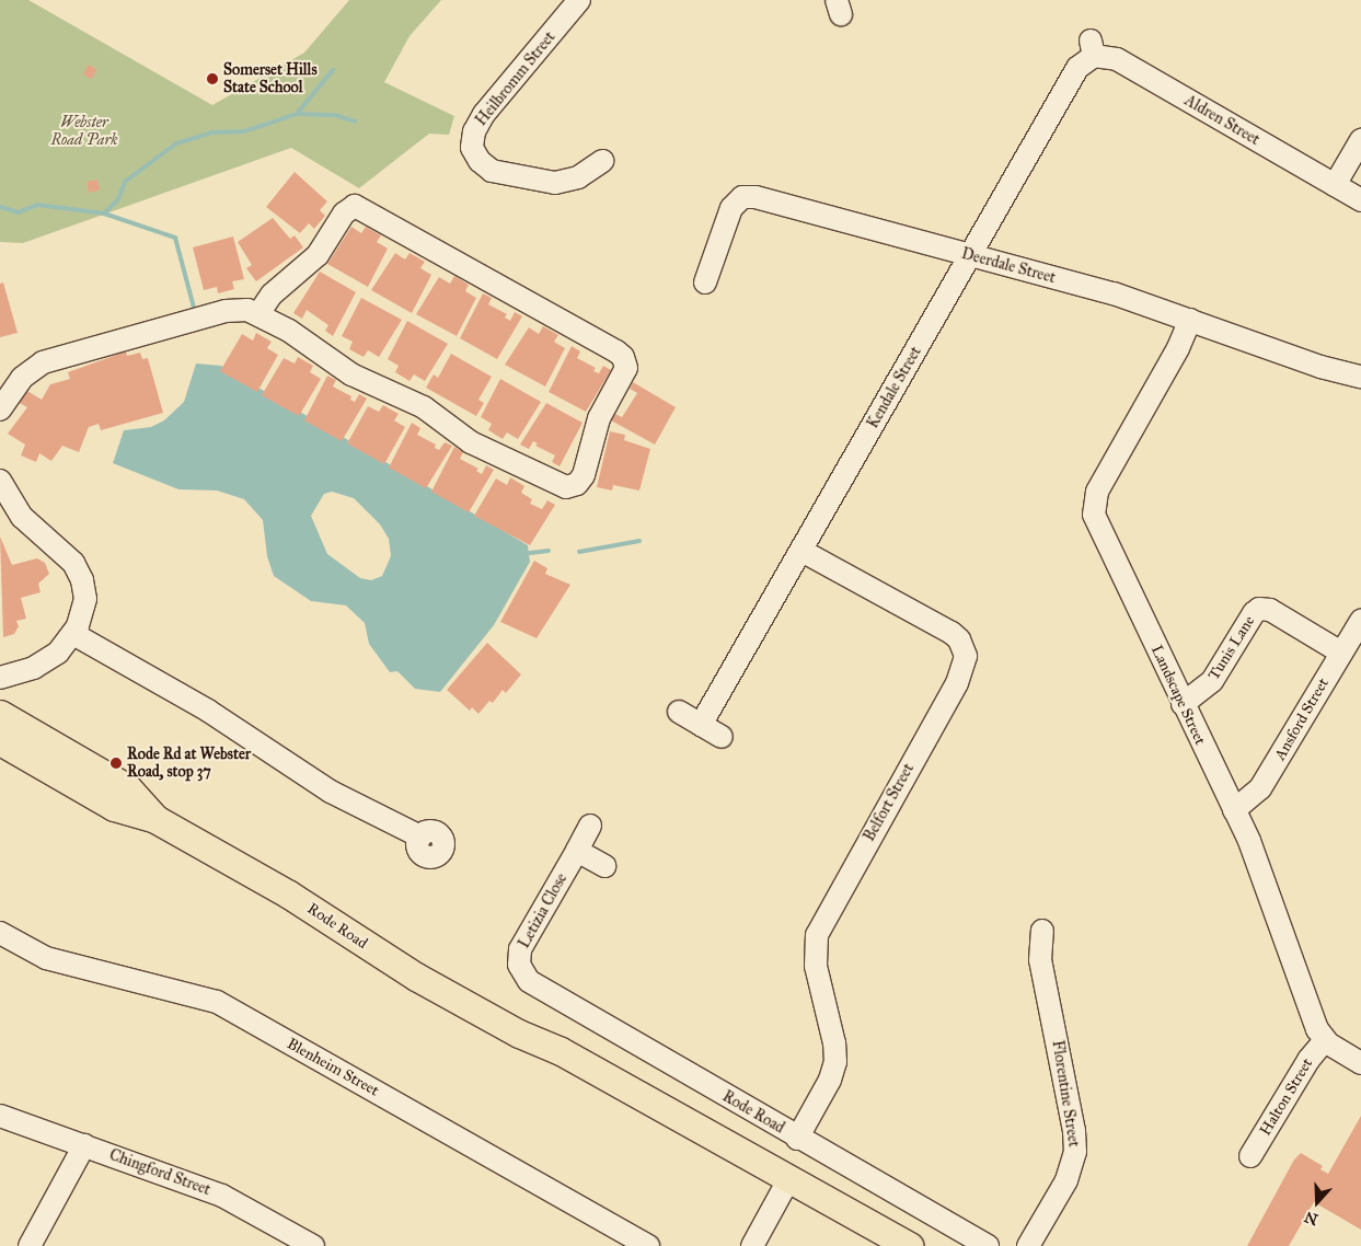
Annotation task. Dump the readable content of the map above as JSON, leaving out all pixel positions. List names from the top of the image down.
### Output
{
  "streets": {
    "main road": ["Rode Road"],
    "street": [
      "Heilbromm Street",
      "Aldren Street",
      "Deerdale Street",
      "Kendale Street",
      "Tunis Lane",
      "Landscape Street",
      "Ansford Street",
      "Belfort Street",
      "Letizia Close",
      "Blenheim Street",
      "Florentine Street",
      "Halton Street",
      "Chingford Street"
    ]
  },
  "crossings": [
    ["Aldren Street", "Kendale Street"],
    ["Deerdale Street", "Kendale Street"],
    ["Deerdale Street", "Landscape Street"],
    ["Kendale Street", "Belfort Street"],
    ["Tunis Lane", "Landscape Street"],
    ["Tunis Lane", "Ansford Street"],
    ["Landscape Street", "Ansford Street"],
    ["Landscape Street", "Halton Street"],
    ["Belfort Street", "Rode Road"],
    ["Letizia Close", "Rode Road"]
  ],
  "parks": ["Webster Road Park"],
  "places": ["Somerset Hills State School", "Rode Rd at Webster Road, stop 37"],
  "north": "bottom"
}
